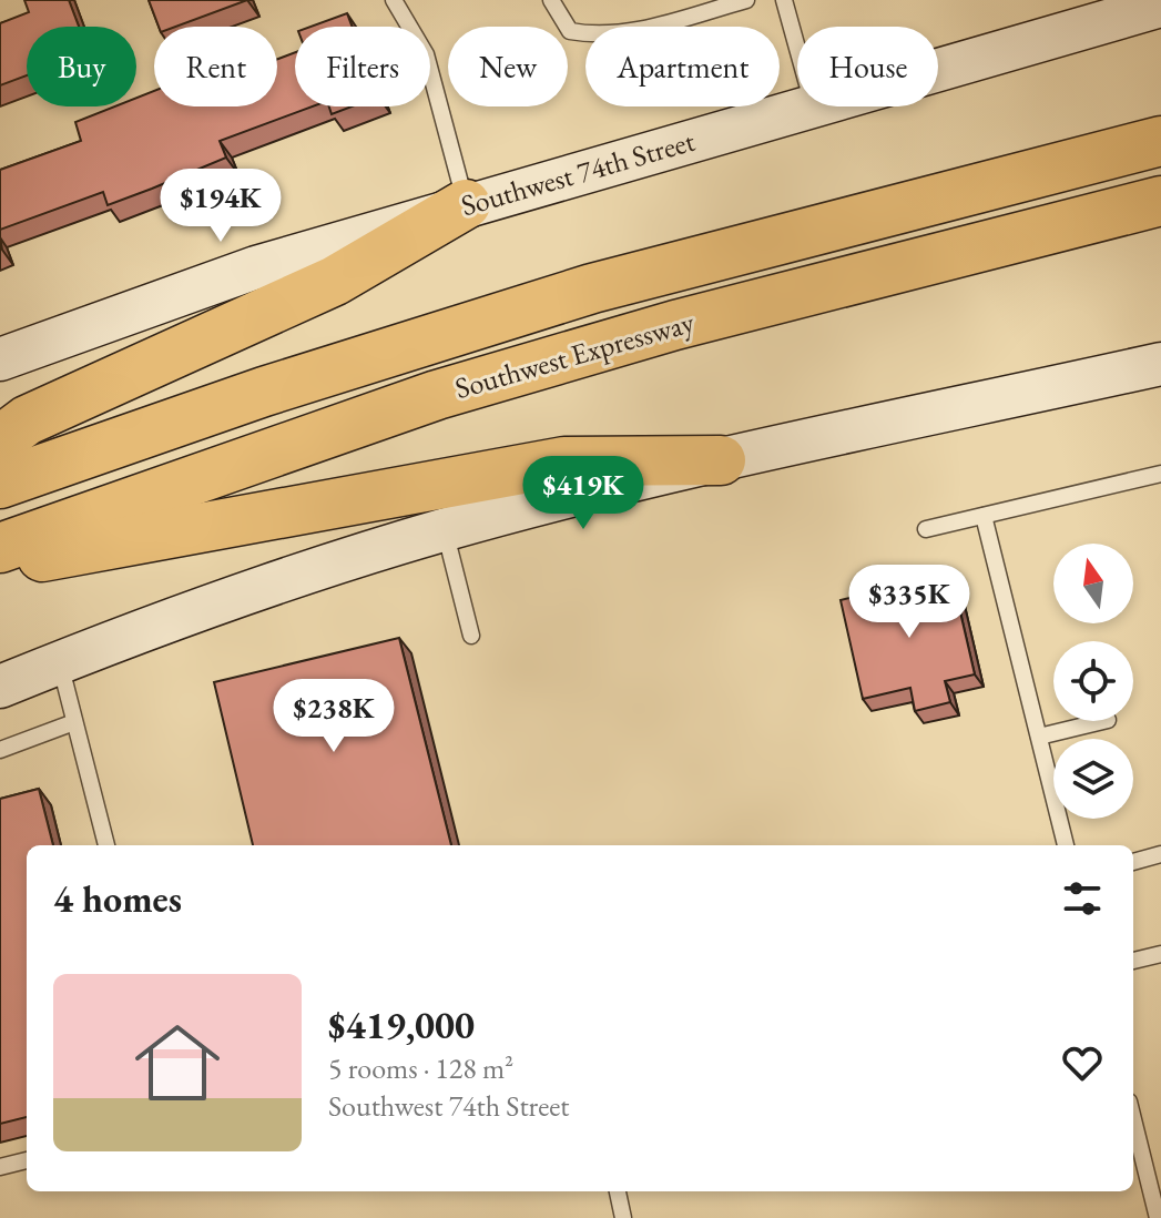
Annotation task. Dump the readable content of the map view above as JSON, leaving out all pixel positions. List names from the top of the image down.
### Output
{
  "streets": {
    "highway": ["Southwest Expressway"],
    "main road": ["Southwest 74th Street"]
  },
  "north": "top",
  "page": {
    "chip": [
      "Buy",
      "Rent",
      "Filters",
      "New",
      "Apartment",
      "House"
    ],
    "price": [
      "$194K",
      "$419K",
      "$335K",
      "$238K"
    ],
    "heading": "4 homes",
    "list": [
      {
        "name": "$419,000",
        "note": "5 rooms · 128 m² · Southwest 74th Street"
      }
    ]
  }
}
